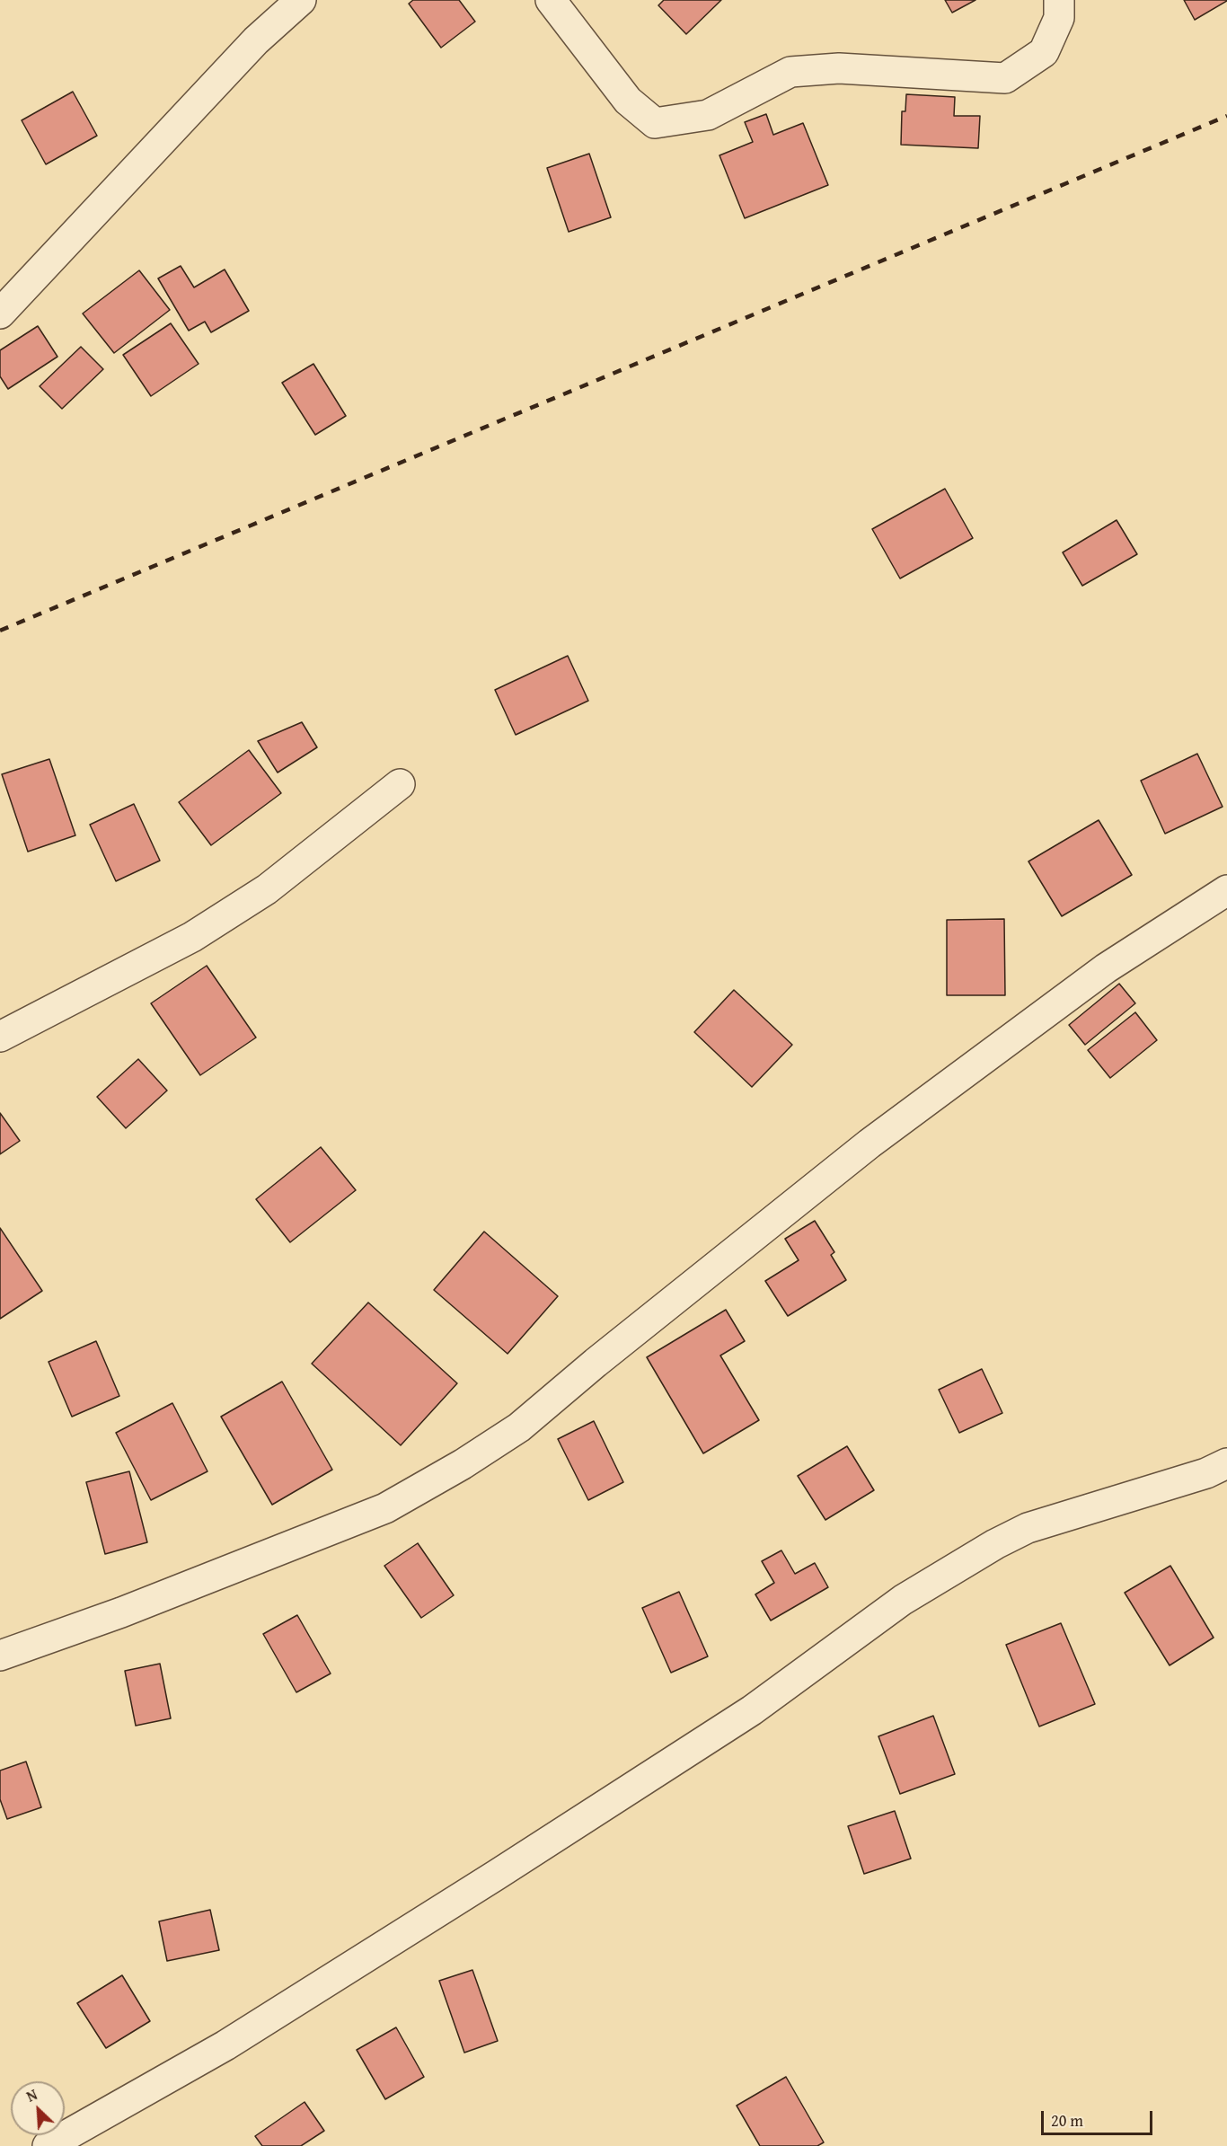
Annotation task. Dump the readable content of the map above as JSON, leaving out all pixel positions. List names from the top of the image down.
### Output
{
  "scale_bar": "20 m",
  "north": "top left"
}
